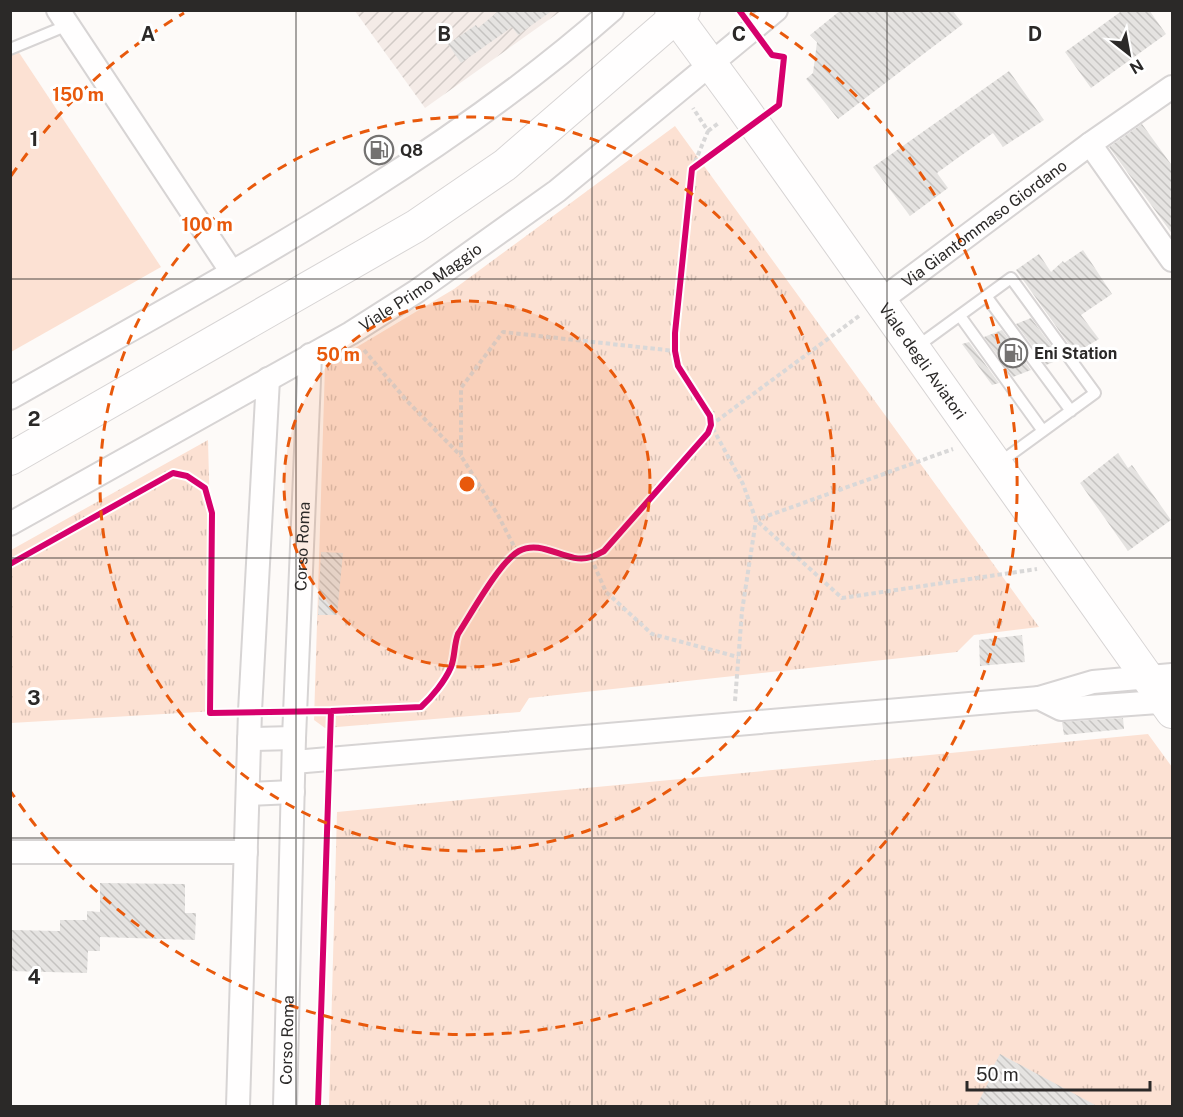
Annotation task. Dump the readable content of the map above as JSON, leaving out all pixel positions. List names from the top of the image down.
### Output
{
  "streets": {
    "main road": ["Viale degli Aviatori"],
    "street": ["Via Giantommaso Giordano", "Viale Primo Maggio", "Corso Roma"]
  },
  "crossings": [
    ["Via Giantommaso Giordano", "Viale degli Aviatori"],
    ["Viale Primo Maggio", "Viale degli Aviatori"],
    ["Viale Primo Maggio", "Corso Roma"]
  ],
  "places": {
    "fuel station": ["Q8", "Eni Station"]
  },
  "scale_bar": "50 m",
  "north": "bottom right",
  "grid": {
    "columns": [
      "A",
      "B",
      "C",
      "D"
    ],
    "rows": [
      "1",
      "2",
      "3",
      "4"
    ]
  },
  "rings": ["150 m", "100 m", "50 m"]
}
